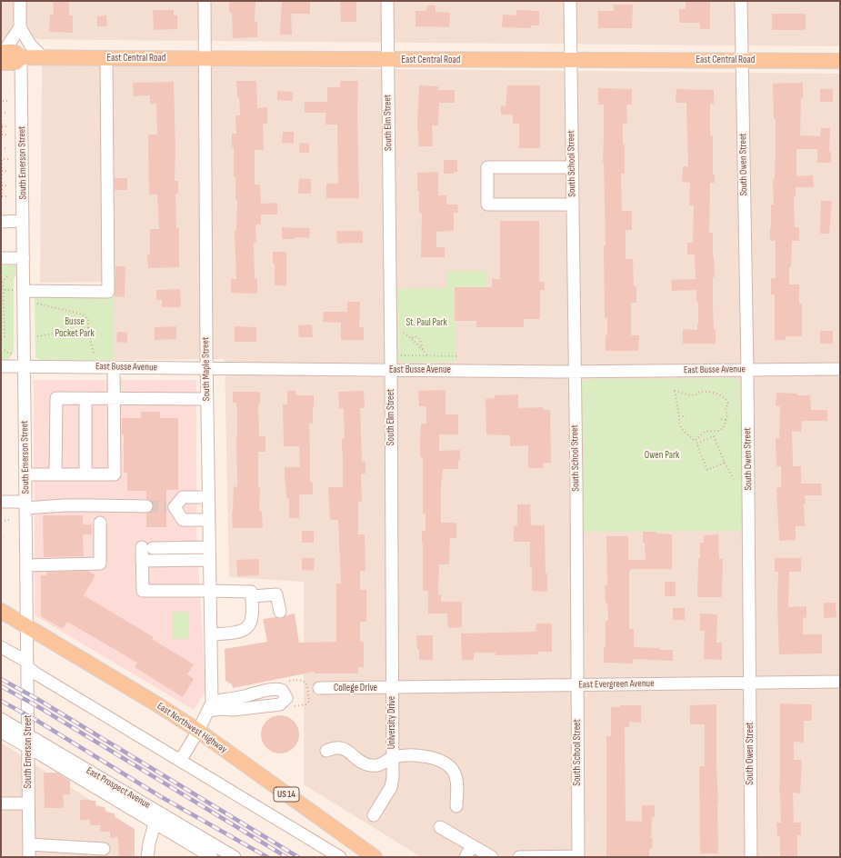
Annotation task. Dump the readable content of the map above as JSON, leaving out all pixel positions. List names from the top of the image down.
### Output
{
  "streets": {
    "main road": ["East Central Road", "East Northwest Highway", "US 14"],
    "street": [
      "South Elm Street",
      "South Emerson Street",
      "South School Street",
      "South Owen Street",
      "East Busse Avenue",
      "South Maple Street",
      "East Evergreen Avenue",
      "College Drive",
      "University Drive",
      "East Prospect Avenue"
    ]
  },
  "crossings": [
    ["East Central Road", "South Elm Street"],
    ["East Central Road", "South Emerson Street"],
    ["East Central Road", "South School Street"],
    ["East Central Road", "South Owen Street"],
    ["East Central Road", "South Maple Street"],
    ["South Elm Street", "East Busse Avenue"],
    ["South Elm Street", "East Evergreen Avenue"],
    ["South Elm Street", "College Drive"],
    ["South Elm Street", "University Drive"],
    ["South Emerson Street", "East Busse Avenue"],
    ["South Emerson Street", "East Northwest Highway"],
    ["South Emerson Street", "East Prospect Avenue"],
    ["South School Street", "East Busse Avenue"],
    ["South School Street", "East Evergreen Avenue"],
    ["South Owen Street", "East Busse Avenue"],
    ["South Owen Street", "East Evergreen Avenue"],
    ["East Busse Avenue", "South Maple Street"],
    ["East Evergreen Avenue", "College Drive"],
    ["East Evergreen Avenue", "University Drive"],
    ["College Drive", "University Drive"]
  ],
  "parks": ["Busse Pocket Park", "St. Paul Park", "Owen Park"]
}
